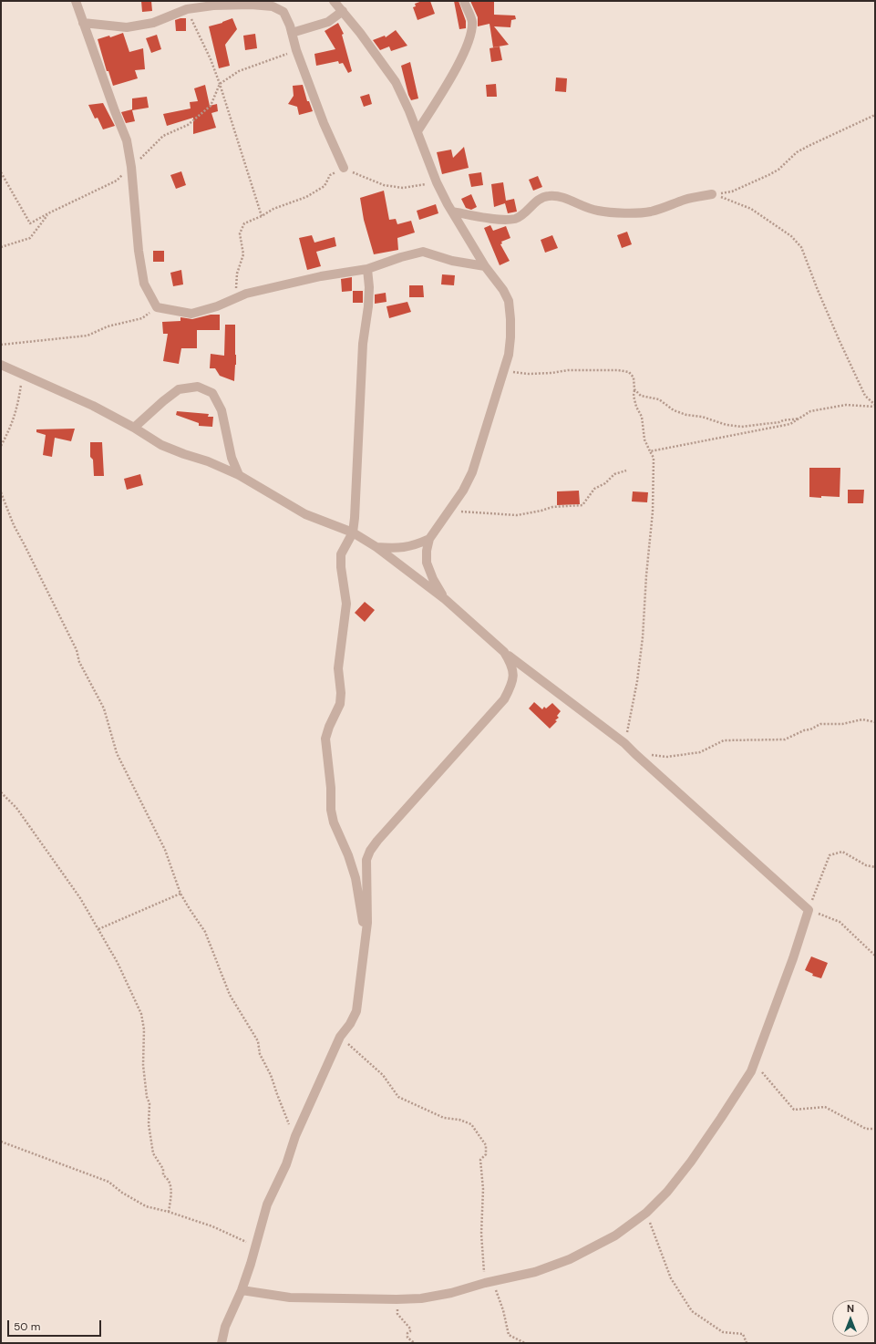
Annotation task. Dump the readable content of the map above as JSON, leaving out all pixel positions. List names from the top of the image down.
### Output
{
  "scale_bar": "50 m",
  "north": "top"
}
